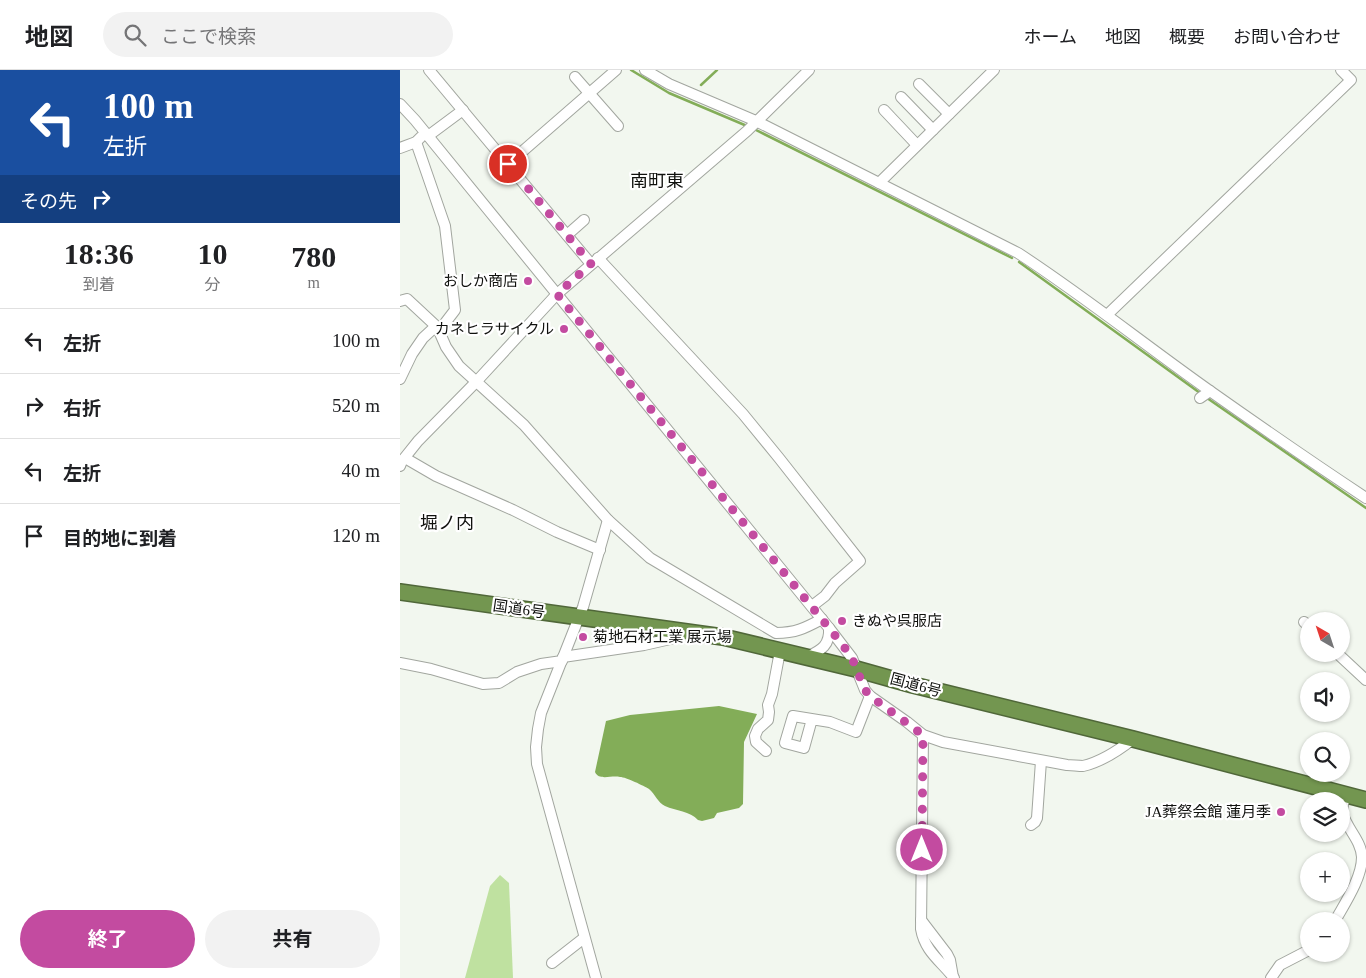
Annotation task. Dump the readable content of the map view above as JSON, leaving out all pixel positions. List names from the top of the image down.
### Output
{
  "streets": {
    "highway": ["国道6号"]
  },
  "districts": ["南町東", "堀ノ内"],
  "places": [
    "おしか商店",
    "カネヒラサイクル",
    "きぬや呉服店",
    "菊地石材工業 展示場",
    "JA葬祭会館 蓮月季"
  ],
  "north": "top left",
  "page": {
    "header": "地図",
    "search": "ここで検索",
    "nav": [
      "ホーム",
      "地図",
      "概要",
      "お問い合わせ"
    ],
    "turn": ["100 m", "左折"],
    "then": "その先",
    "eta": [
      "18:36",
      "到着",
      "10",
      "分",
      "780",
      "m"
    ],
    "list": [
      {
        "name": "左折",
        "value": "100 m"
      },
      {
        "name": "右折",
        "value": "520 m"
      },
      {
        "name": "左折",
        "value": "40 m"
      },
      {
        "name": "目的地に到着",
        "value": "120 m"
      }
    ],
    "map_buttons": ["+", "−"],
    "buttons": ["終了", "共有"]
  }
}
